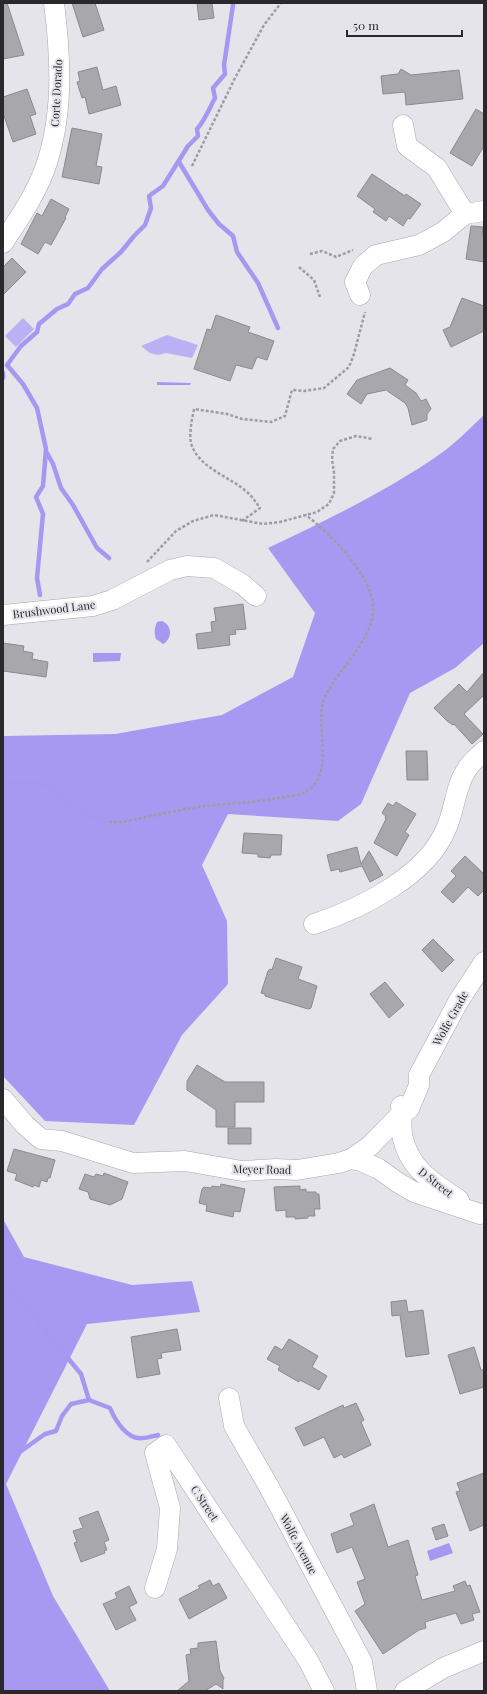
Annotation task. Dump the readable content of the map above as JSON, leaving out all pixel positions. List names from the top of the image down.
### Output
{
  "streets": {
    "street": [
      "Corte Dorado",
      "Brushwood Lane",
      "Wolfe Grade",
      "Meyer Road",
      "D Street",
      "C Street",
      "Wolfe Avenue"
    ]
  },
  "crossings": [
    ["Wolfe Grade", "Meyer Road"],
    ["Wolfe Grade", "D Street"]
  ],
  "scale_bar": "50 m"
}
